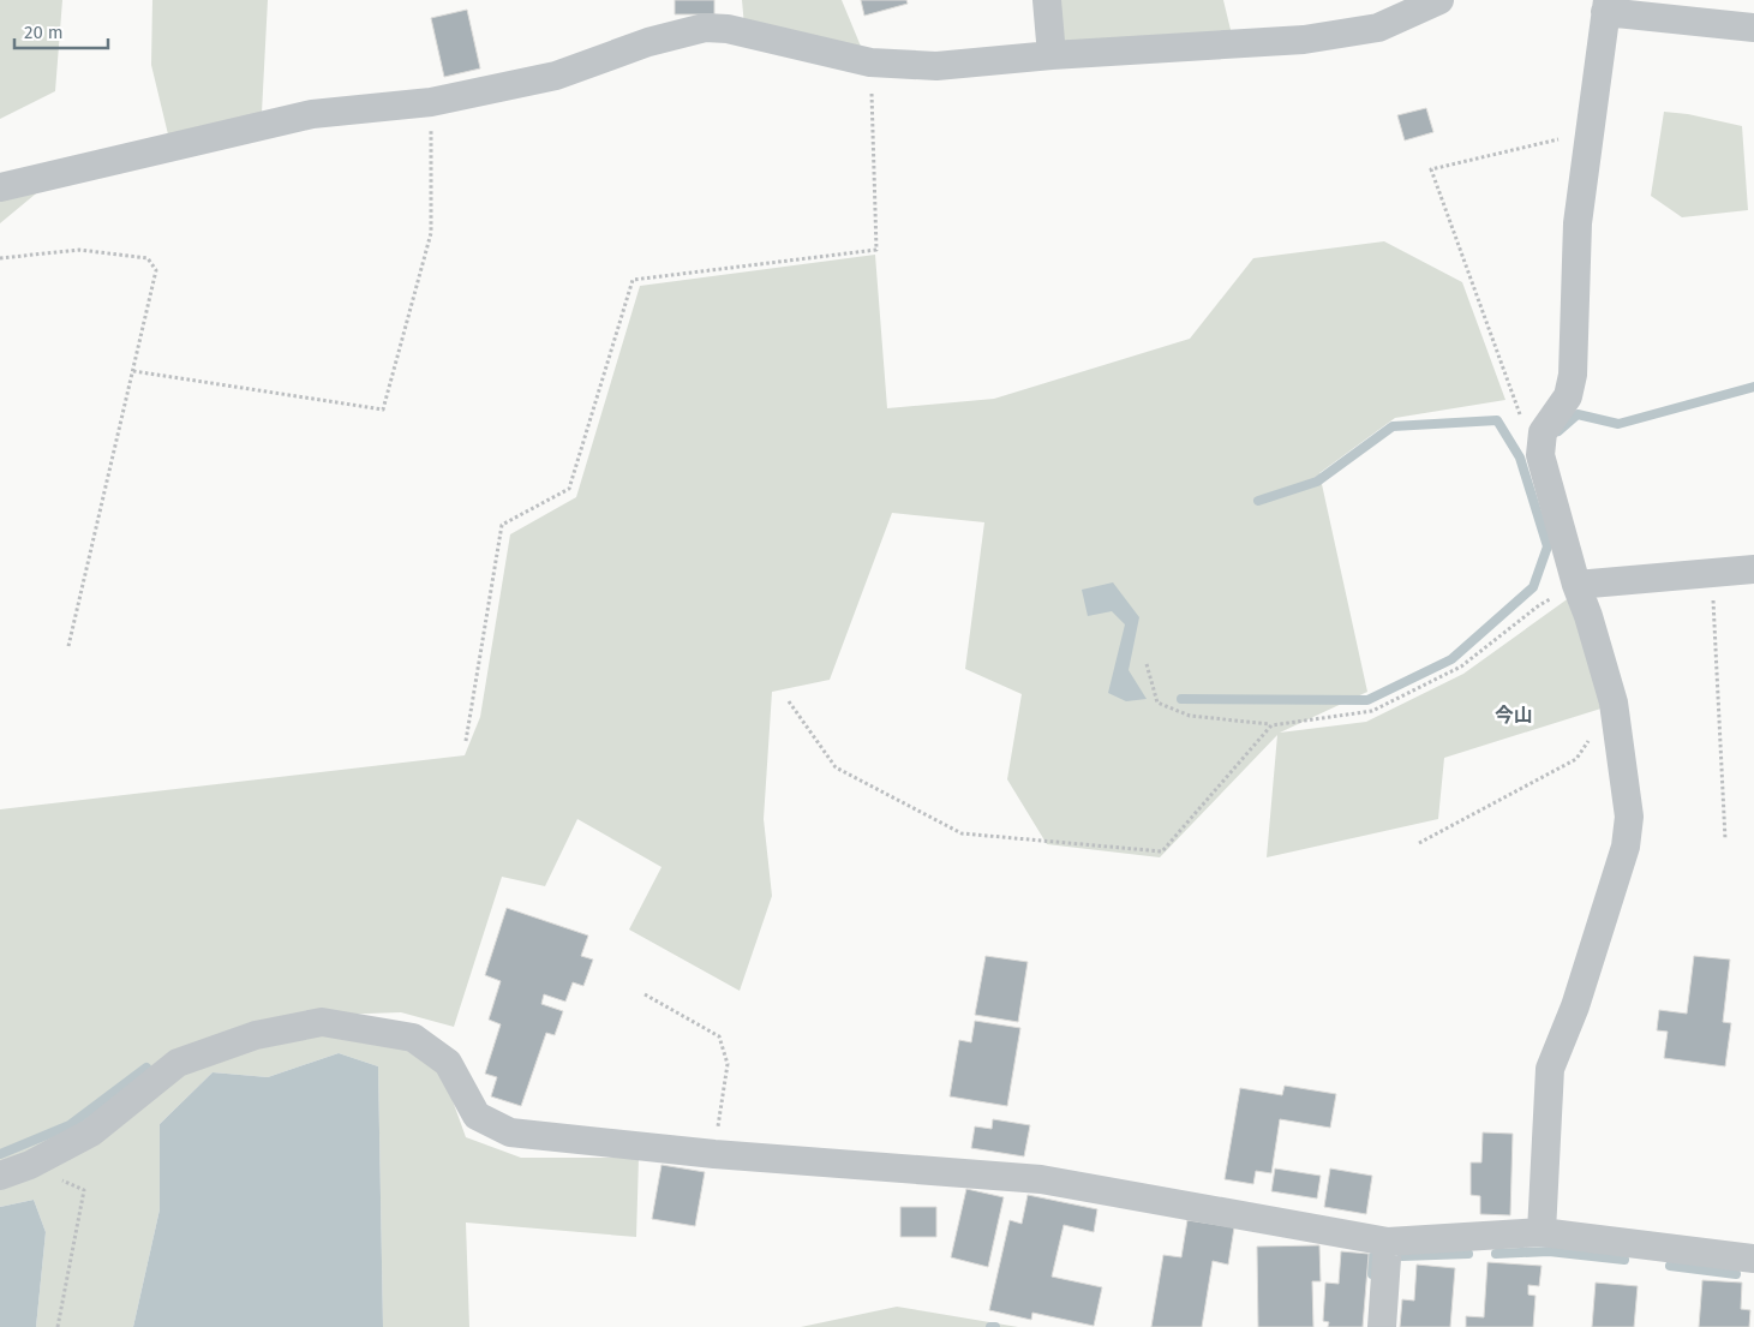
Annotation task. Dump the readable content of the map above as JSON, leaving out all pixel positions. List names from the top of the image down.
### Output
{
  "districts": ["今山"],
  "scale_bar": "20 m"
}
